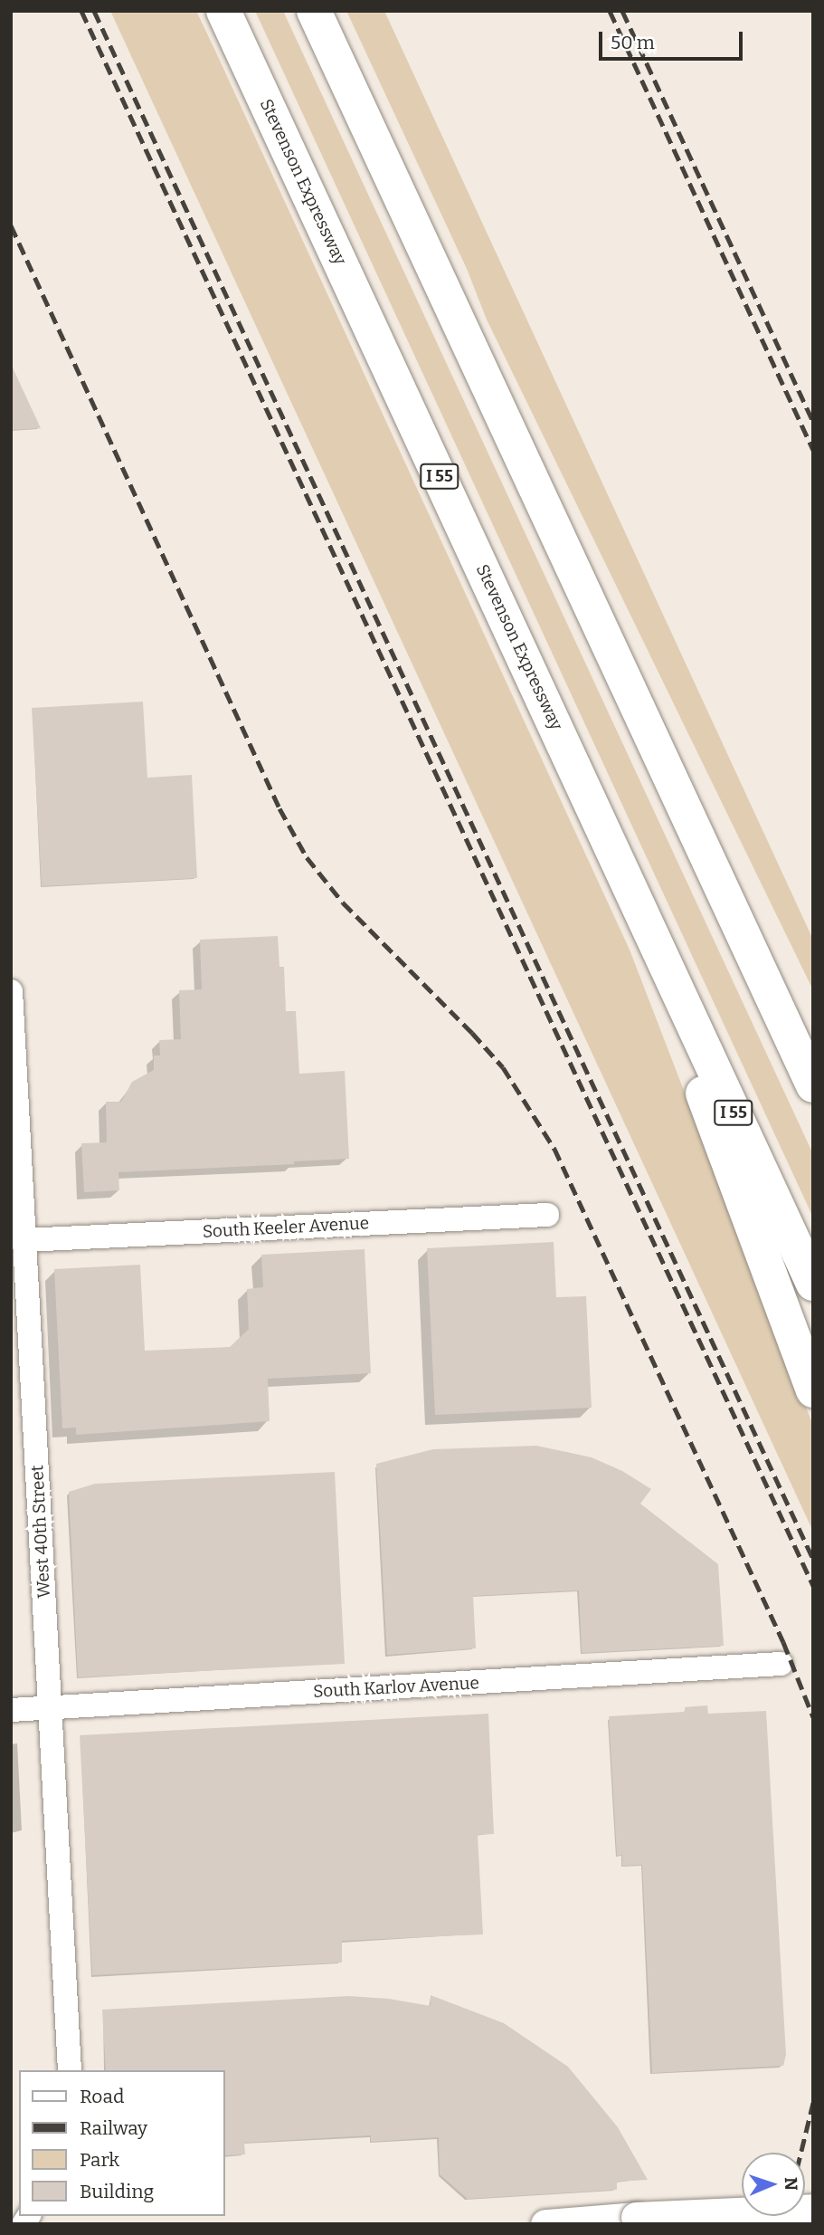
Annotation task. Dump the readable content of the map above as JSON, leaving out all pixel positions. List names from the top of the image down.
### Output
{
  "streets": {
    "highway": ["Stevenson Expressway", "I 55"],
    "street": ["South Keeler Avenue", "West 40th Street", "South Karlov Avenue"]
  },
  "crossings": [
    ["South Keeler Avenue", "West 40th Street"],
    ["West 40th Street", "South Karlov Avenue"]
  ],
  "legend": [
    "Road",
    "Railway",
    "Park",
    "Building"
  ],
  "scale_bar": "50 m",
  "north": "right"
}
